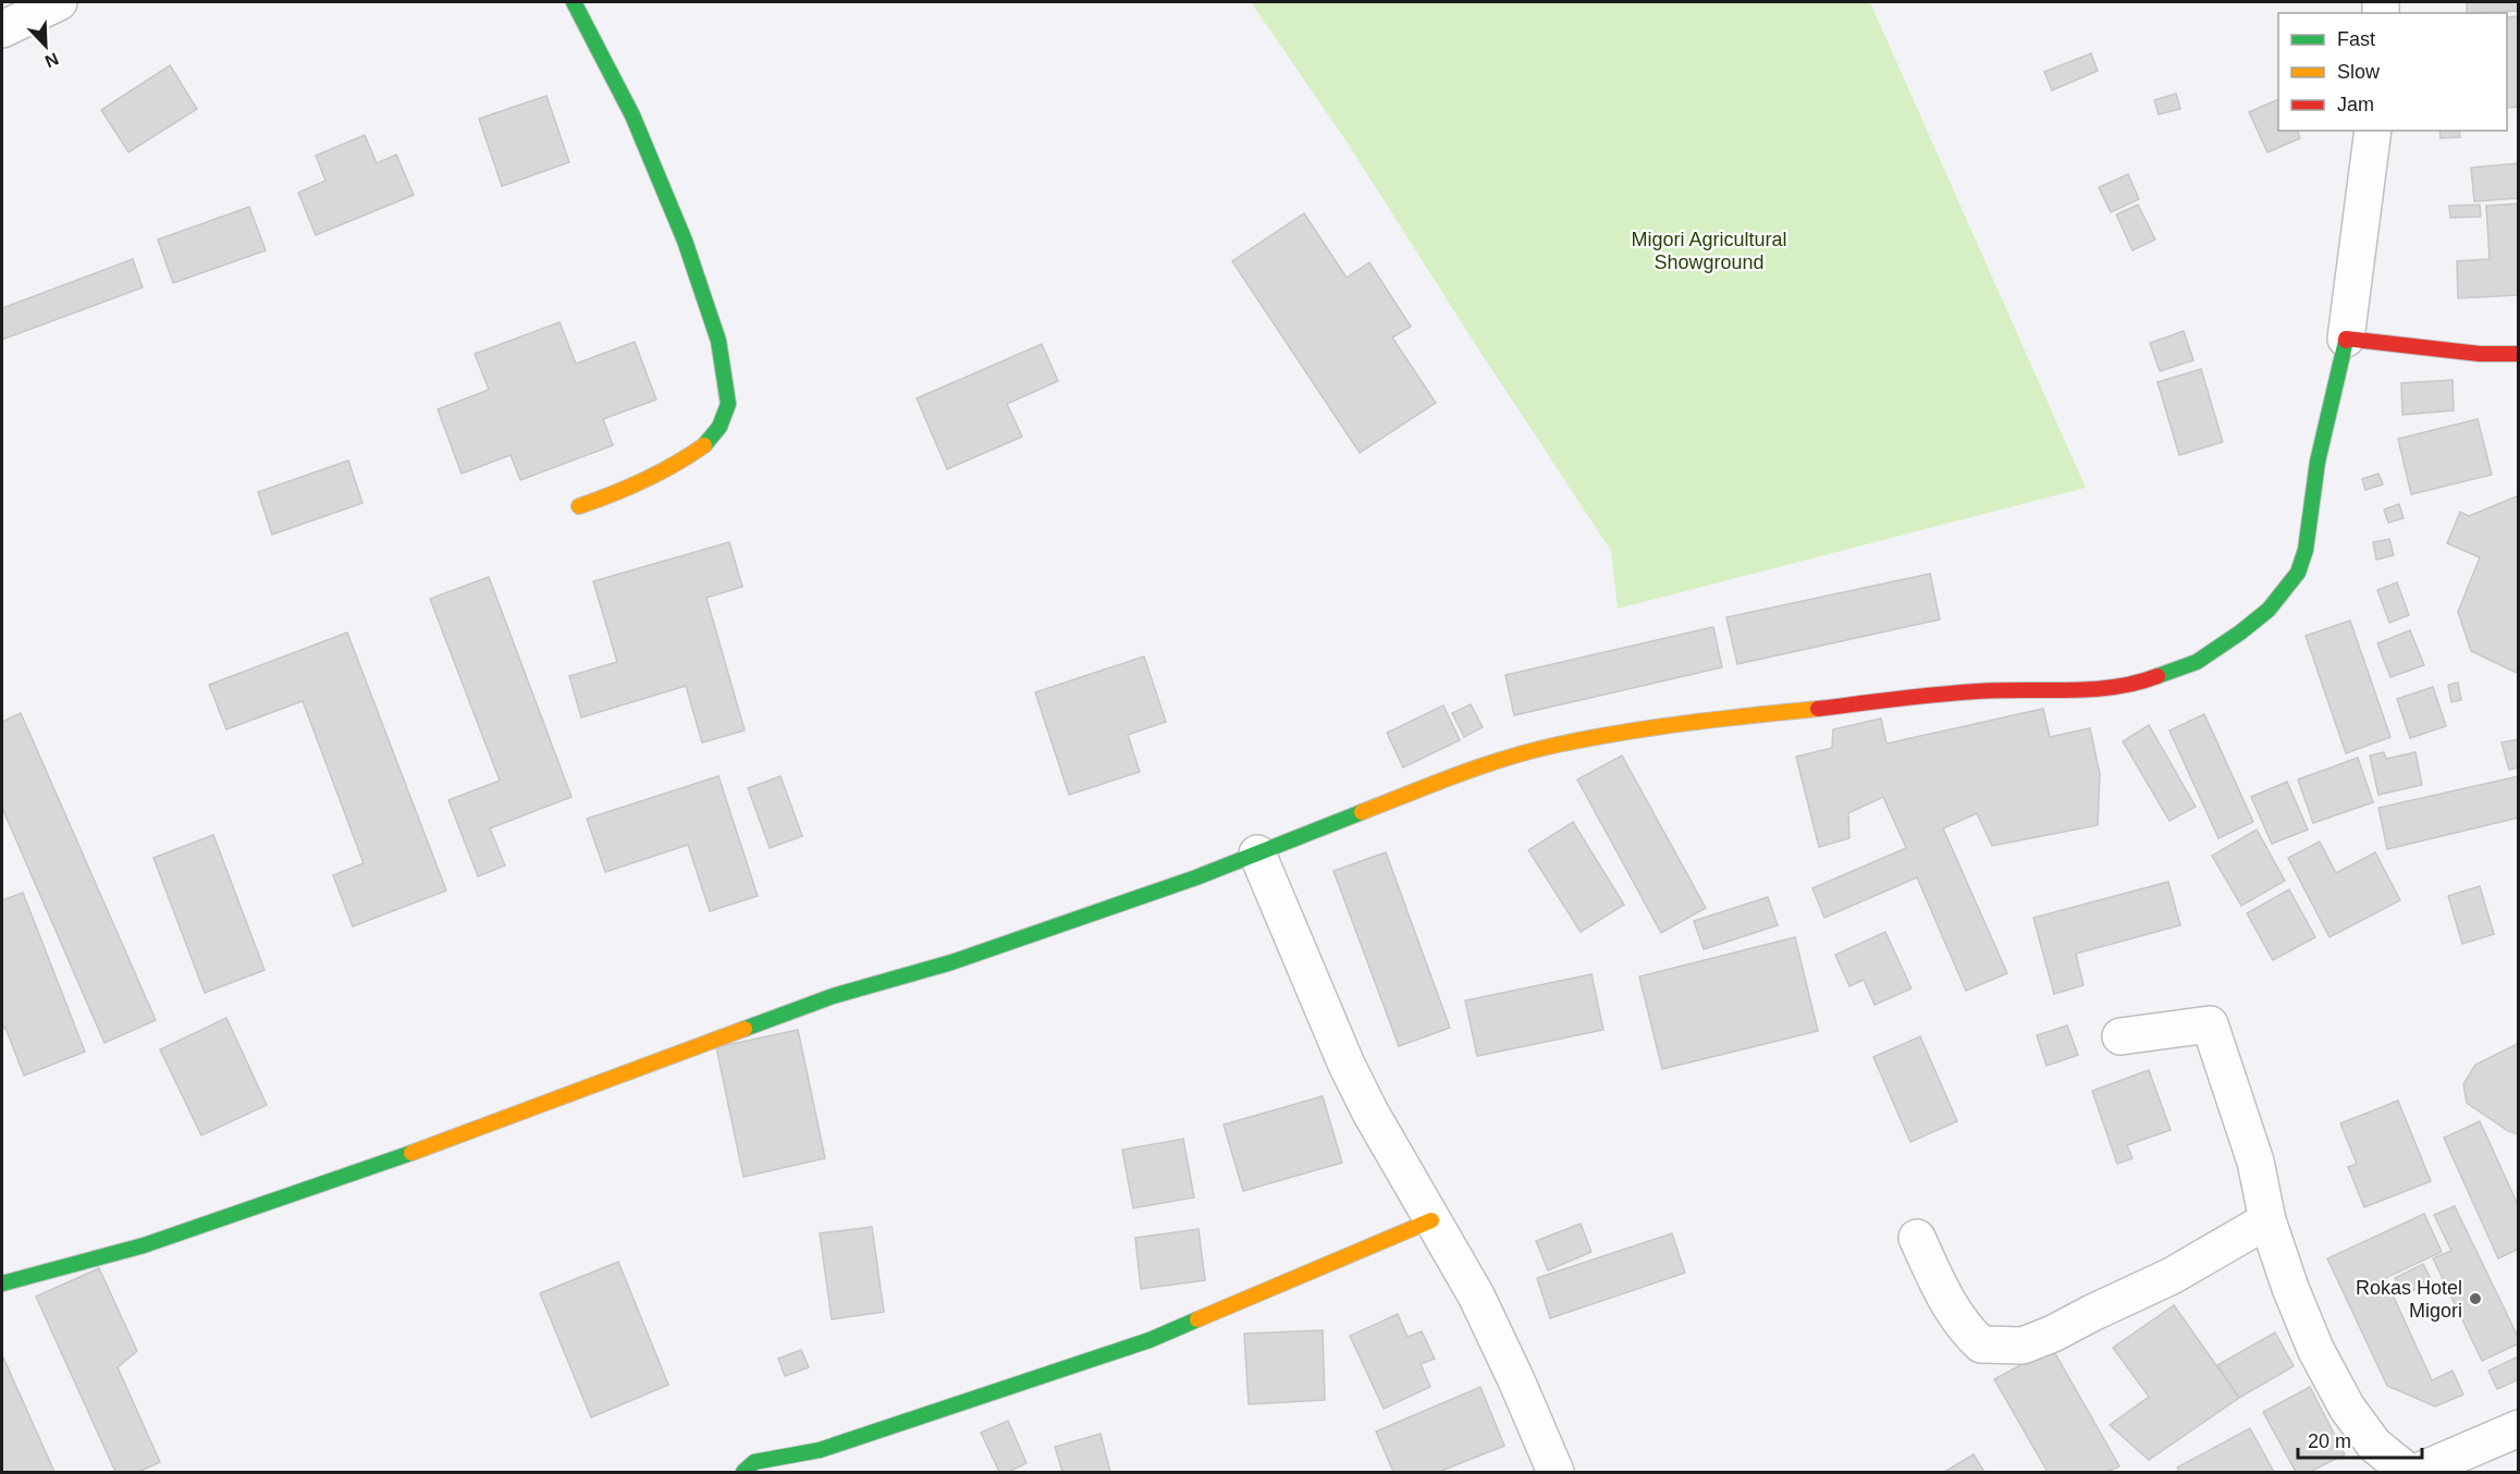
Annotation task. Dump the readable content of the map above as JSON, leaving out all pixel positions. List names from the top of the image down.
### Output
{
  "parks": ["Migori Agricultural Showground"],
  "places": ["Rokas Hotel Migori"],
  "legend": ["Fast", "Slow", "Jam"],
  "scale_bar": "20 m",
  "north": "bottom right"
}
